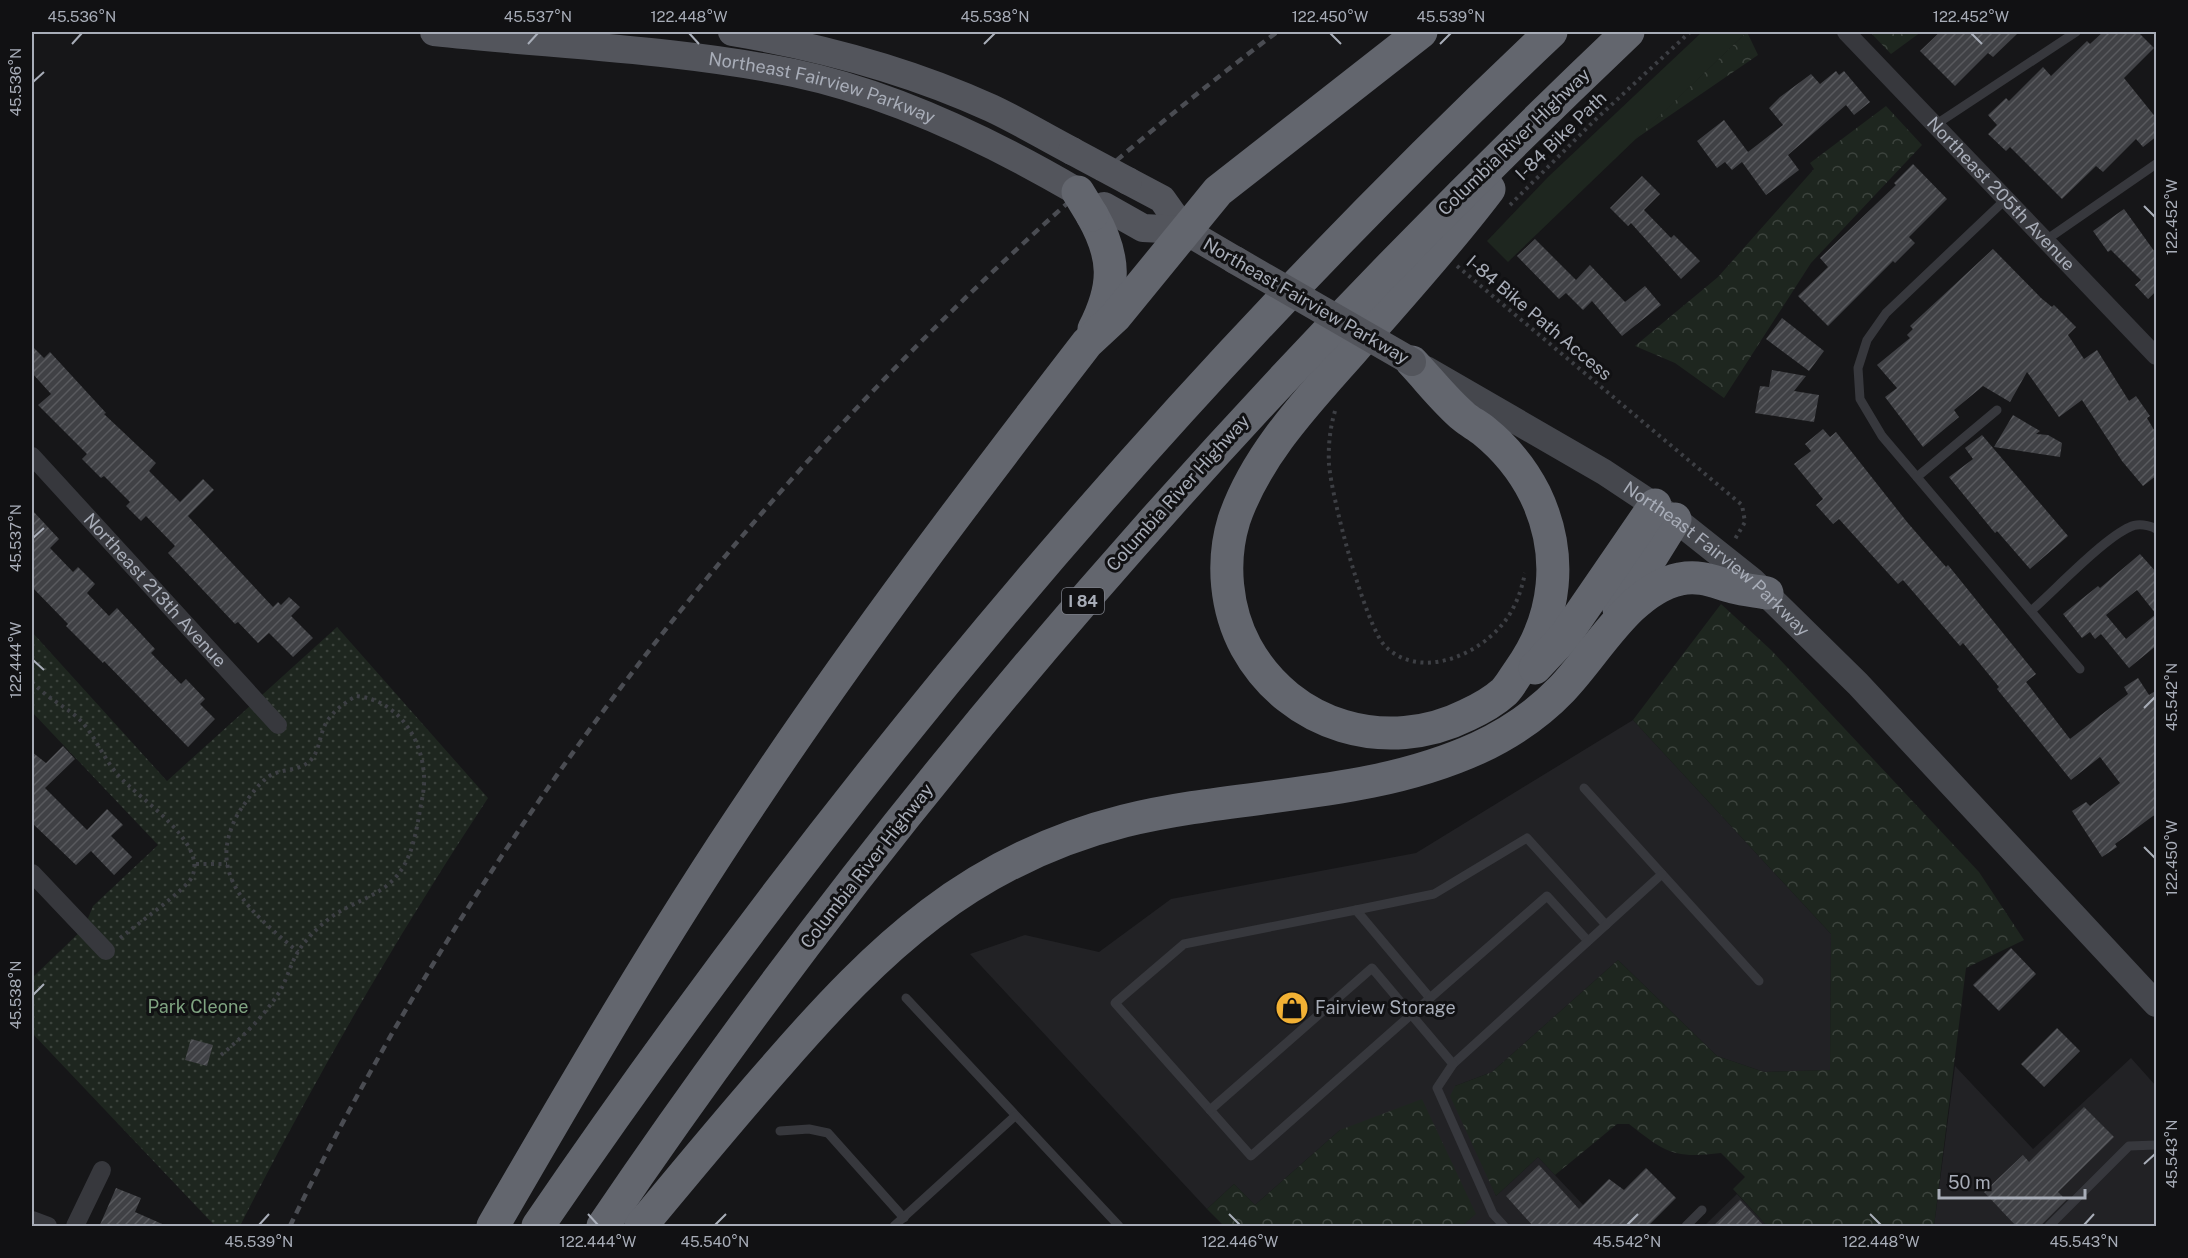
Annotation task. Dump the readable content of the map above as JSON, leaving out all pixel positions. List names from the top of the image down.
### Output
{
  "streets": {
    "highway": ["Columbia River Highway", "I 84"],
    "main road": ["Northeast Fairview Parkway"],
    "street": ["Northeast 205th Avenue", "Northeast 213th Avenue"],
    "path": ["I-84 Bike Path", "I-84 Bike Path Access"]
  },
  "crossings": [
    ["Northeast Fairview Parkway", "I-84 Bike Path Access"]
  ],
  "parks": ["Park Cleone"],
  "places": {
    "shop": ["Fairview Storage"]
  },
  "scale_bar": "50 m",
  "coordinates": [
    "45.536°N",
    "45.537°N",
    "122.448°W",
    "45.538°N",
    "122.450°W",
    "45.539°N",
    "122.452°W",
    "122.444°W",
    "45.542°N",
    "45.543°N",
    "45.540°N",
    "122.446°W"
  ]
}
